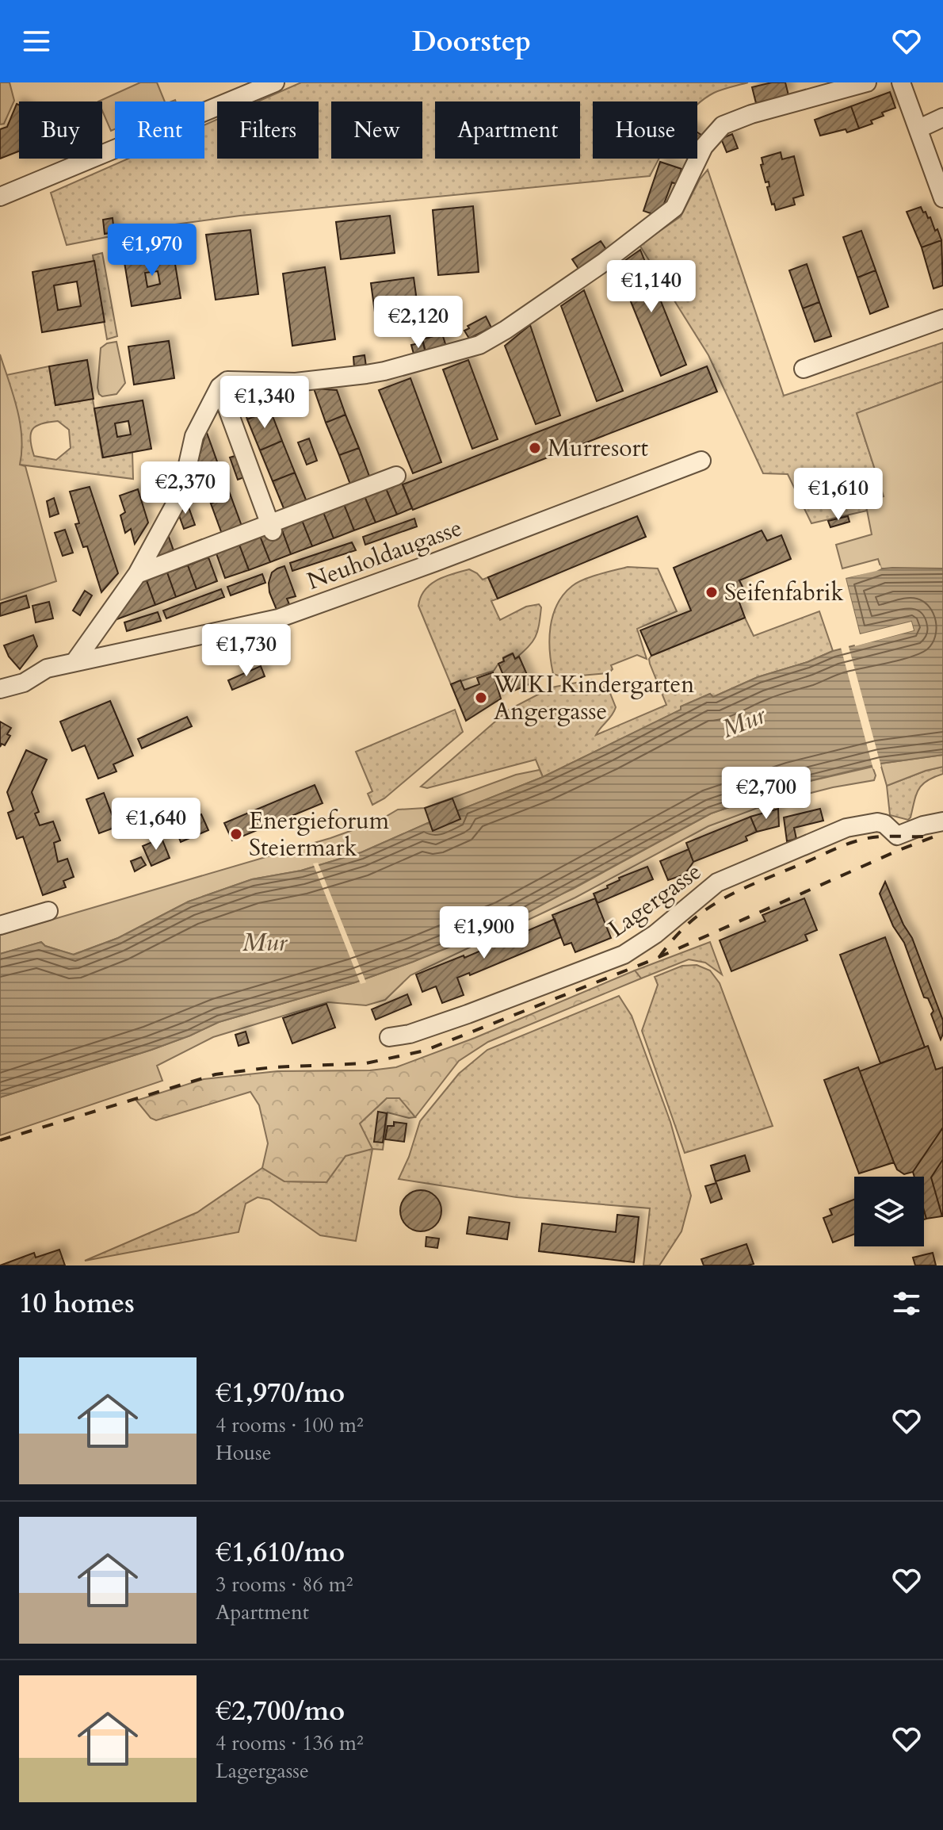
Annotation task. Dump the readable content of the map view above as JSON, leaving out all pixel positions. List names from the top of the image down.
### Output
{
  "streets": {
    "street": ["Neuholdaugasse", "Lagergasse"]
  },
  "water": ["Mur"],
  "places": [
    "Murresort",
    "Seifenfabrik",
    "WIKI Kindergarten Angergasse",
    "Energieforum Steiermark"
  ],
  "page": {
    "header": "Doorstep",
    "chip": [
      "Buy",
      "Rent",
      "Filters",
      "New",
      "Apartment",
      "House"
    ],
    "price": [
      "€1,970",
      "€1,140",
      "€2,120",
      "€1,340",
      "€2,370",
      "€1,610",
      "€1,730",
      "€2,700",
      "€1,640",
      "€1,900"
    ],
    "heading": "10 homes",
    "list": [
      {
        "name": "€1,970/mo",
        "note": "4 rooms · 100 m² · House"
      },
      {
        "name": "€1,610/mo",
        "note": "3 rooms · 86 m² · Apartment"
      },
      {
        "name": "€2,700/mo",
        "note": "4 rooms · 136 m² · Lagergasse"
      }
    ]
  }
}
